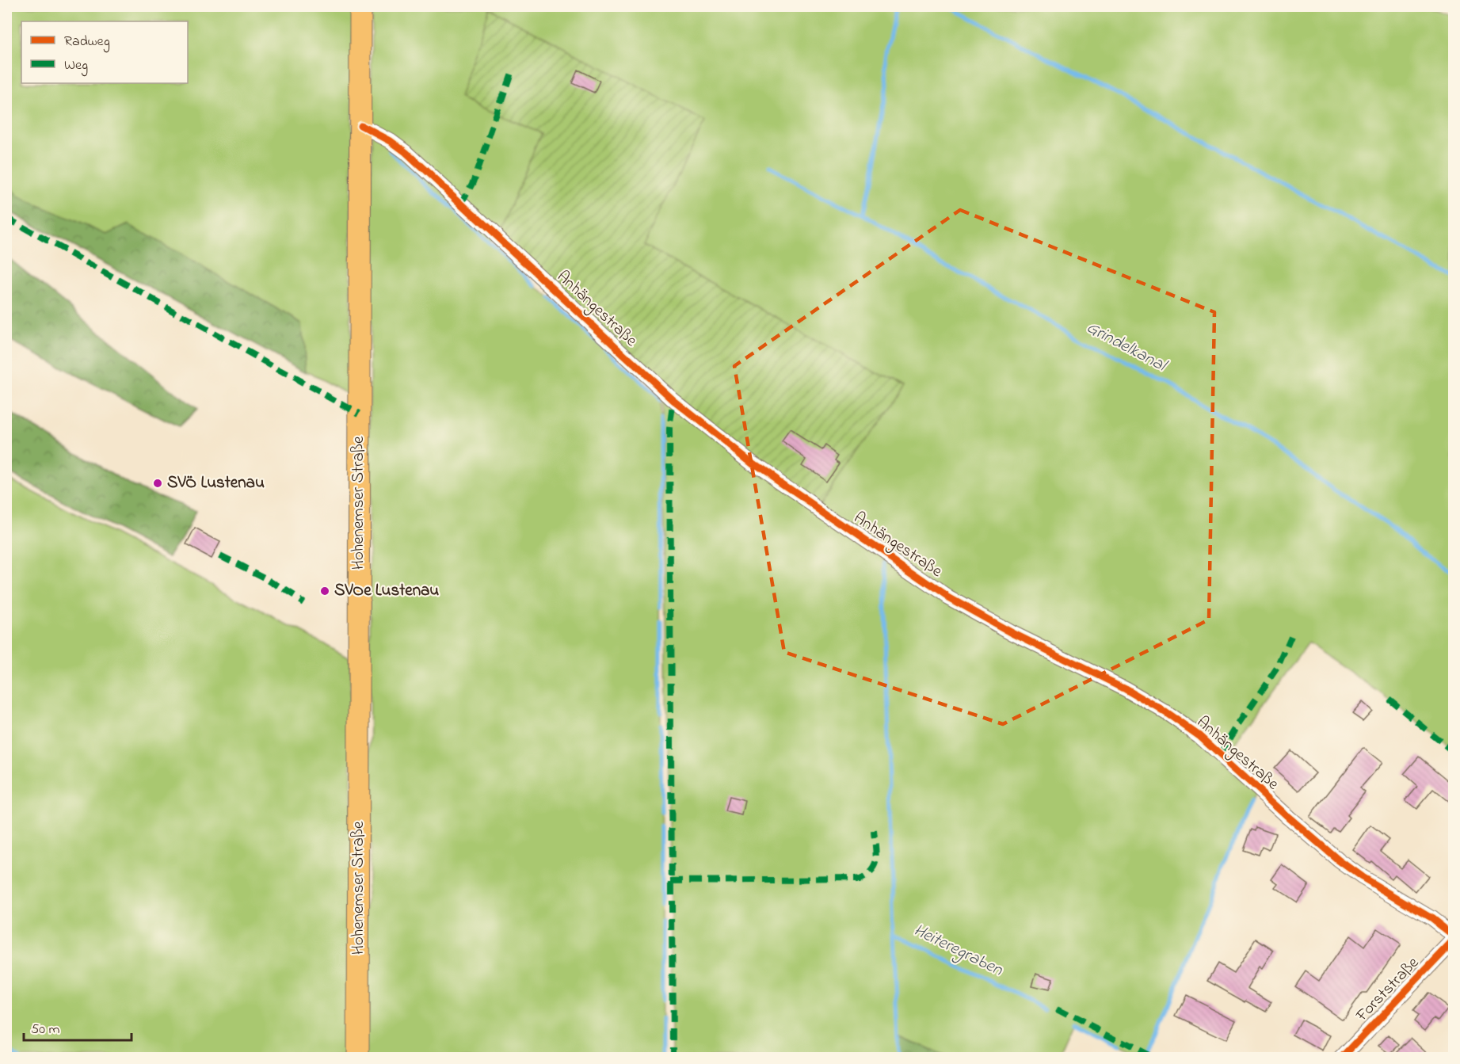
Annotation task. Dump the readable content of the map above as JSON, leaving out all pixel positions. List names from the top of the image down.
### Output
{
  "streets": {
    "main road": ["Hohenemser Straße"],
    "street": ["Anhängestraße", "Forststraße"]
  },
  "crossings": [
    ["Anhängestraße", "Hohenemser Straße"],
    ["Anhängestraße", "Forststraße"]
  ],
  "water": ["Grindelkanal", "Heiteregraben"],
  "places": ["SVÖ Lustenau", "SVOe Lustenau"],
  "legend": ["Radweg", "Weg"],
  "scale_bar": "50 m"
}
